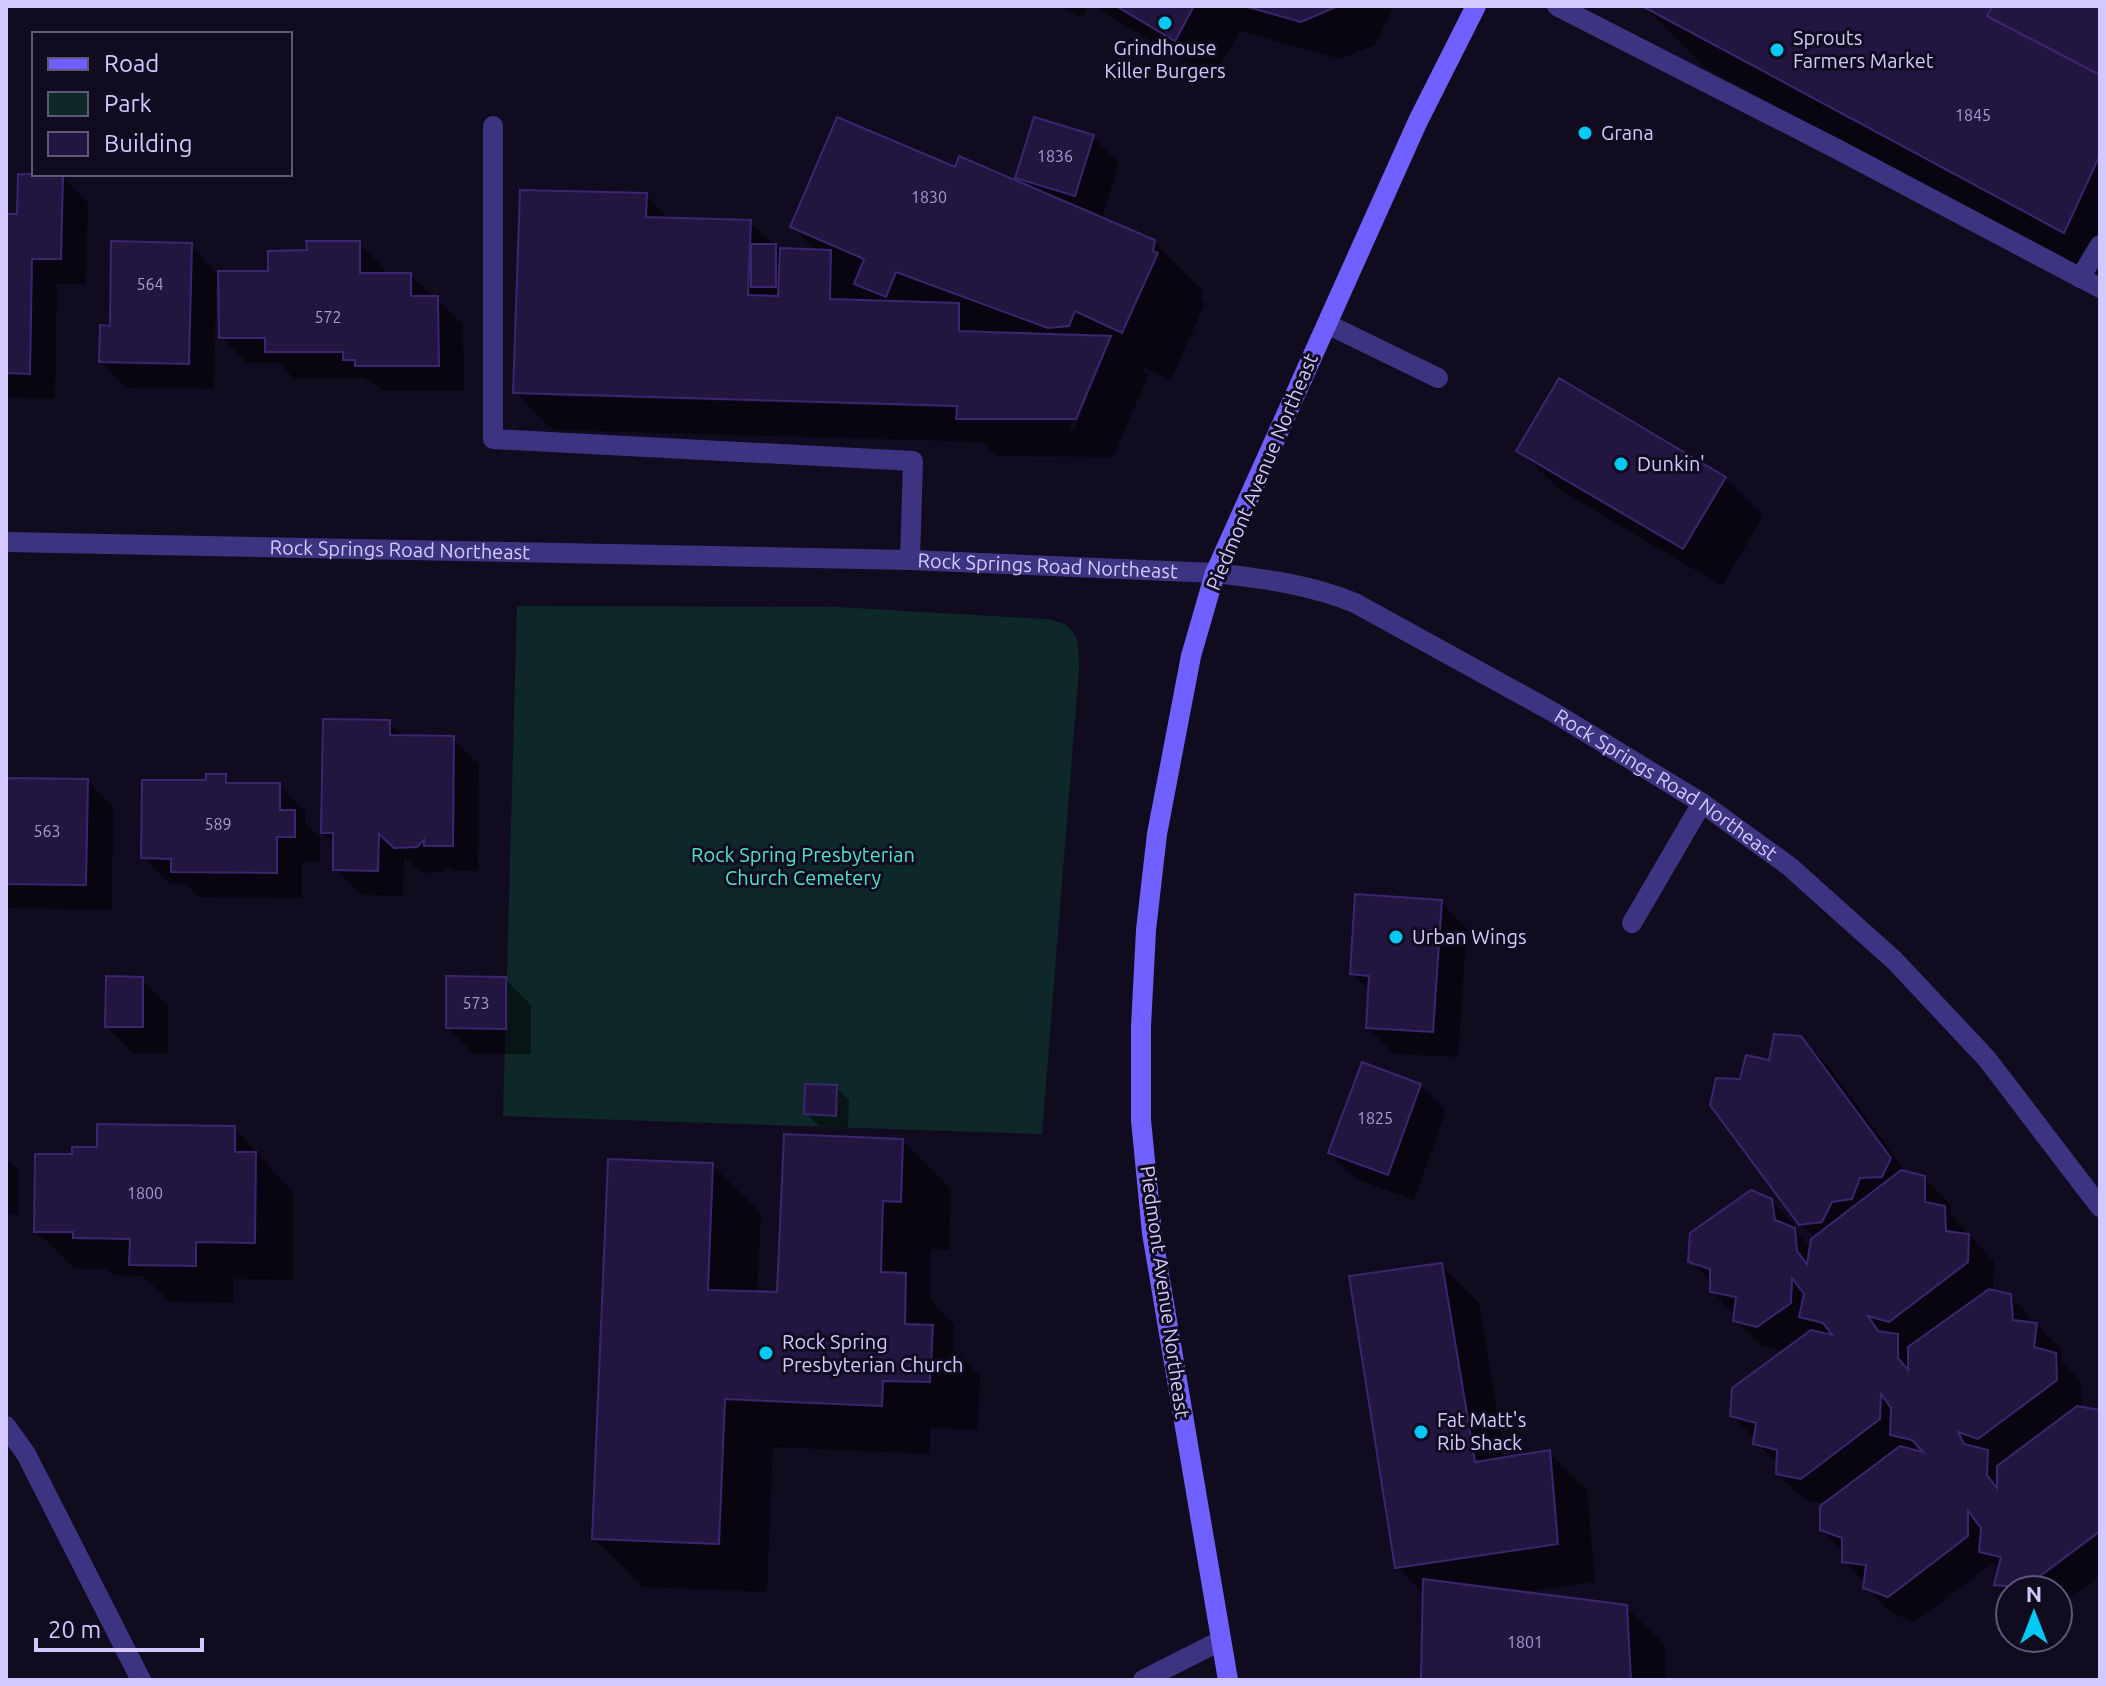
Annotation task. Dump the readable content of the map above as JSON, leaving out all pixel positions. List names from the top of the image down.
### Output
{
  "streets": {
    "main road": ["Piedmont Avenue Northeast"],
    "street": ["Rock Springs Road Northeast"]
  },
  "crossings": [
    ["Piedmont Avenue Northeast", "Rock Springs Road Northeast"]
  ],
  "parks": ["Rock Spring Presbyterian Church Cemetery"],
  "places": [
    "Grindhouse Killer Burgers",
    "Sprouts Farmers Market",
    "Grana",
    "Dunkin'",
    "Urban Wings",
    "Rock Spring Presbyterian Church",
    "Fat Matt's Rib Shack"
  ],
  "house_numbers": [
    "1845",
    "1836",
    "1830",
    "564",
    "572",
    "589",
    "563",
    "573",
    "1825",
    "1800",
    "1801"
  ],
  "legend": ["Road", "Park", "Building"],
  "scale_bar": "20 m",
  "north": "top"
}
